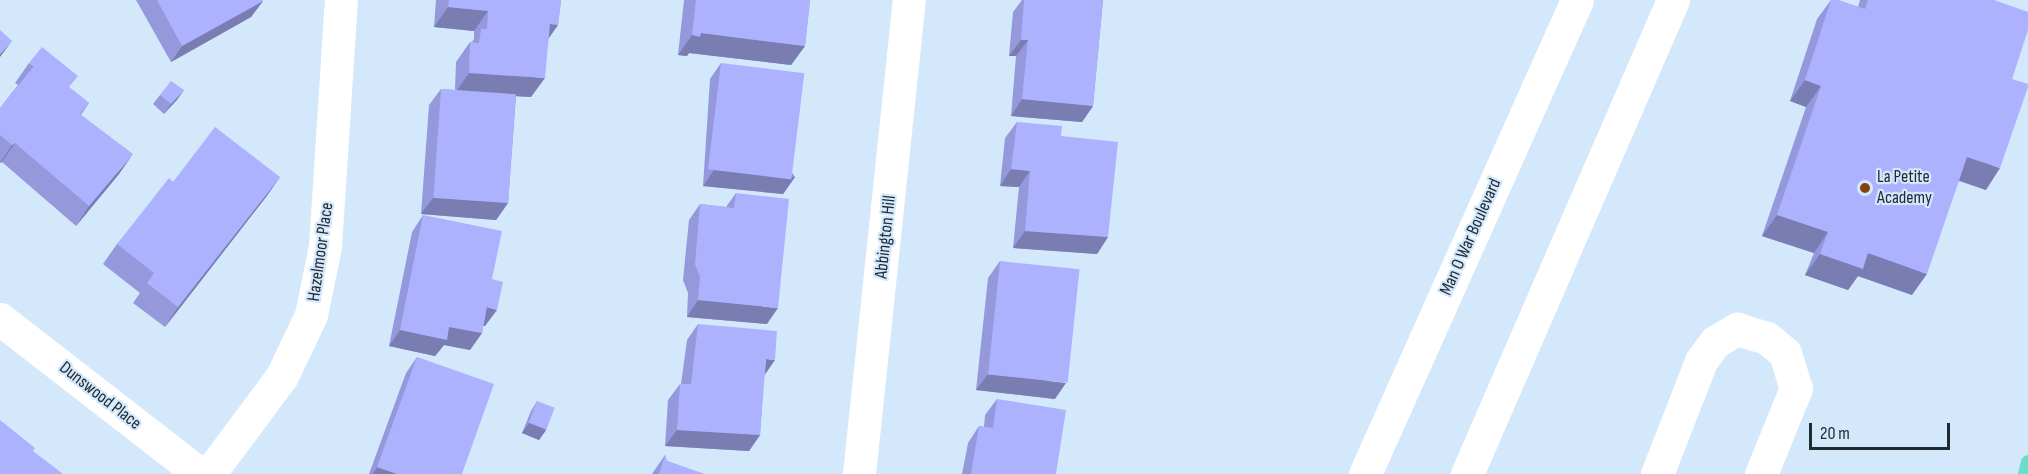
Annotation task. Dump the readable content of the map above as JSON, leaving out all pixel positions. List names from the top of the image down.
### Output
{
  "streets": {
    "street": [
      "Abbington Hill",
      "Man O War Boulevard",
      "Hazelmoor Place",
      "Dunswood Place"
    ]
  },
  "places": ["La Petite Academy"],
  "scale_bar": "20 m"
}
